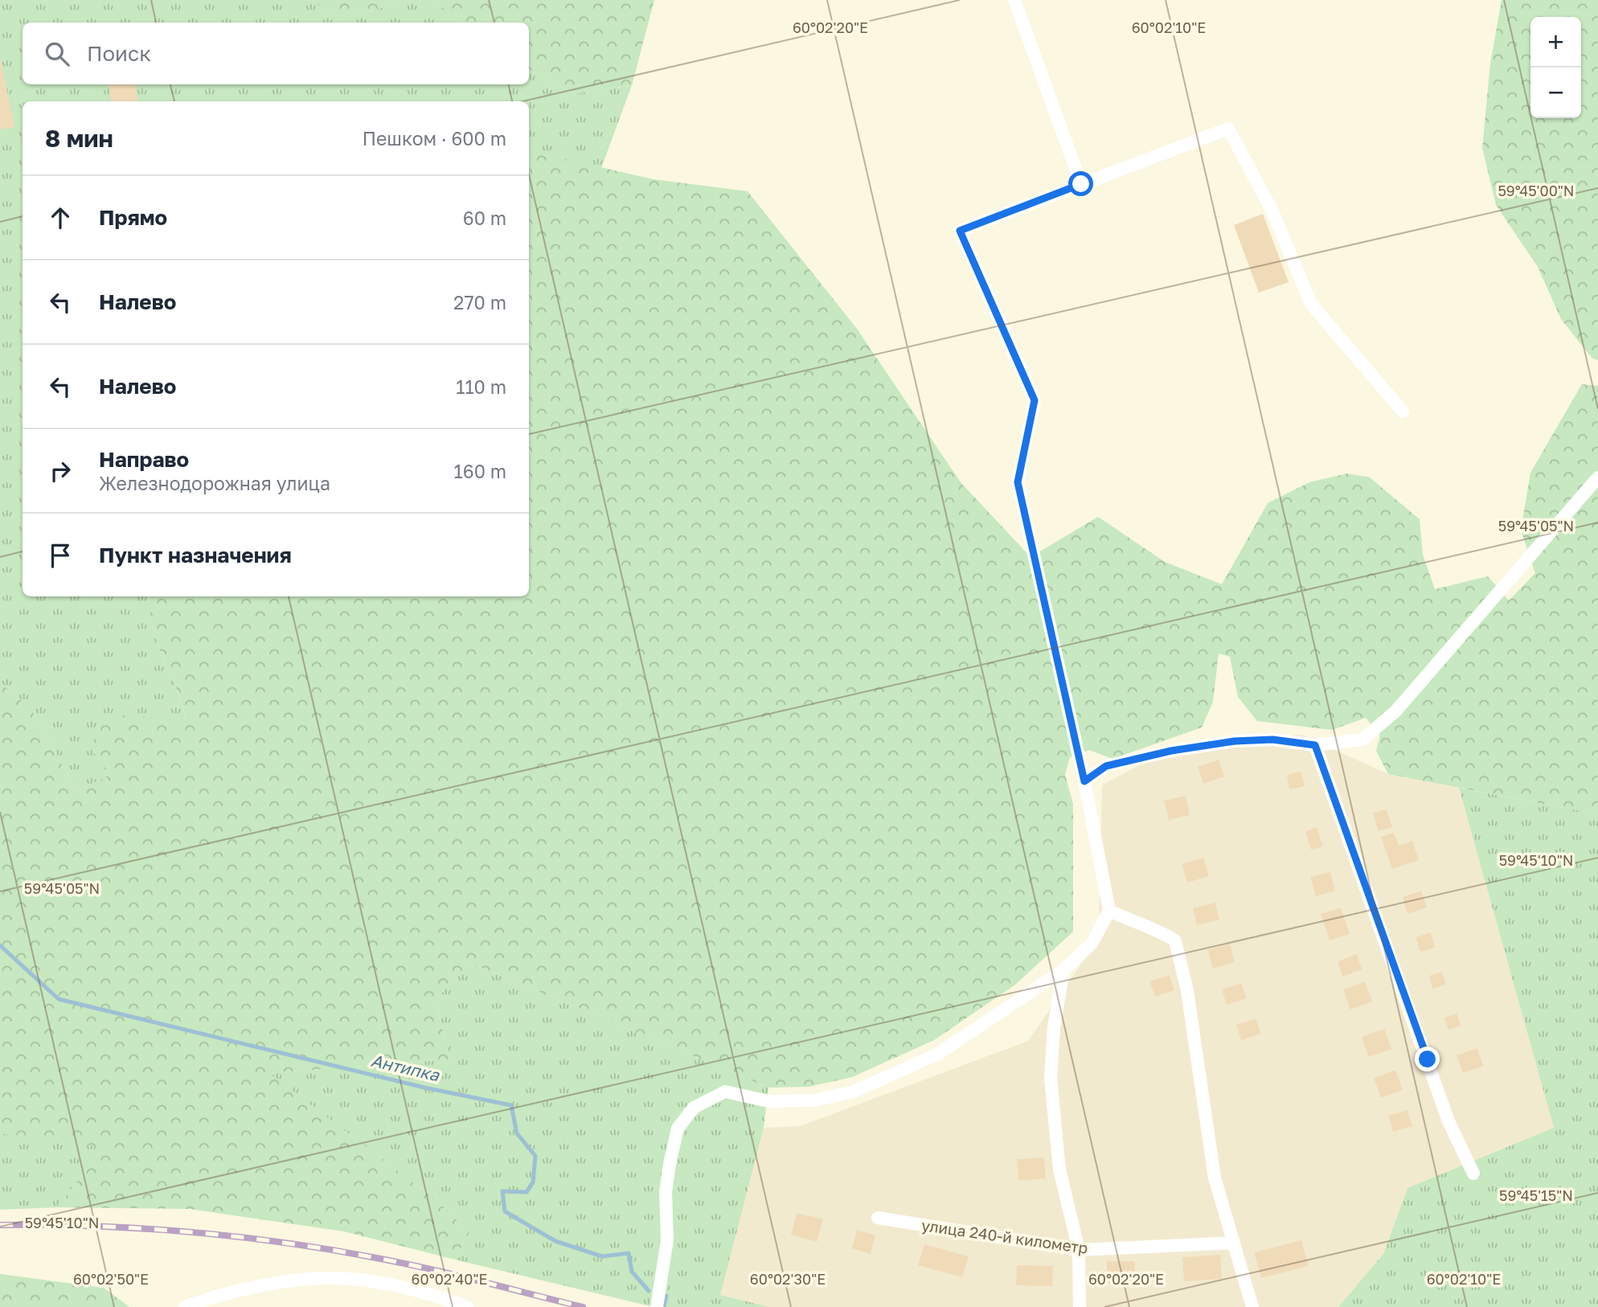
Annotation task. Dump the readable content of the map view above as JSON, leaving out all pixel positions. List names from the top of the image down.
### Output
{
  "streets": {
    "street": ["улица 240-й километр"]
  },
  "water": ["Антипка"],
  "page": {
    "map_buttons": ["+", "−"],
    "search": "Поиск",
    "heading": ["8 мин", "Пешком · 600 m"],
    "list": [
      ["Прямо", "60 m"],
      ["Налево", "270 m"],
      ["Налево", "110 m"],
      ["Направо", "Железнодорожная улица", "160 m"],
      "Пункт назначения"
    ]
  },
  "coordinates": [
    "60°02'20\"E",
    "60°02'10\"E",
    "59°45'00\"N",
    "59°45'05\"N",
    "59°45'10\"N",
    "59°45'15\"N",
    "60°02'50\"E",
    "60°02'40\"E",
    "60°02'30\"E"
  ]
}
